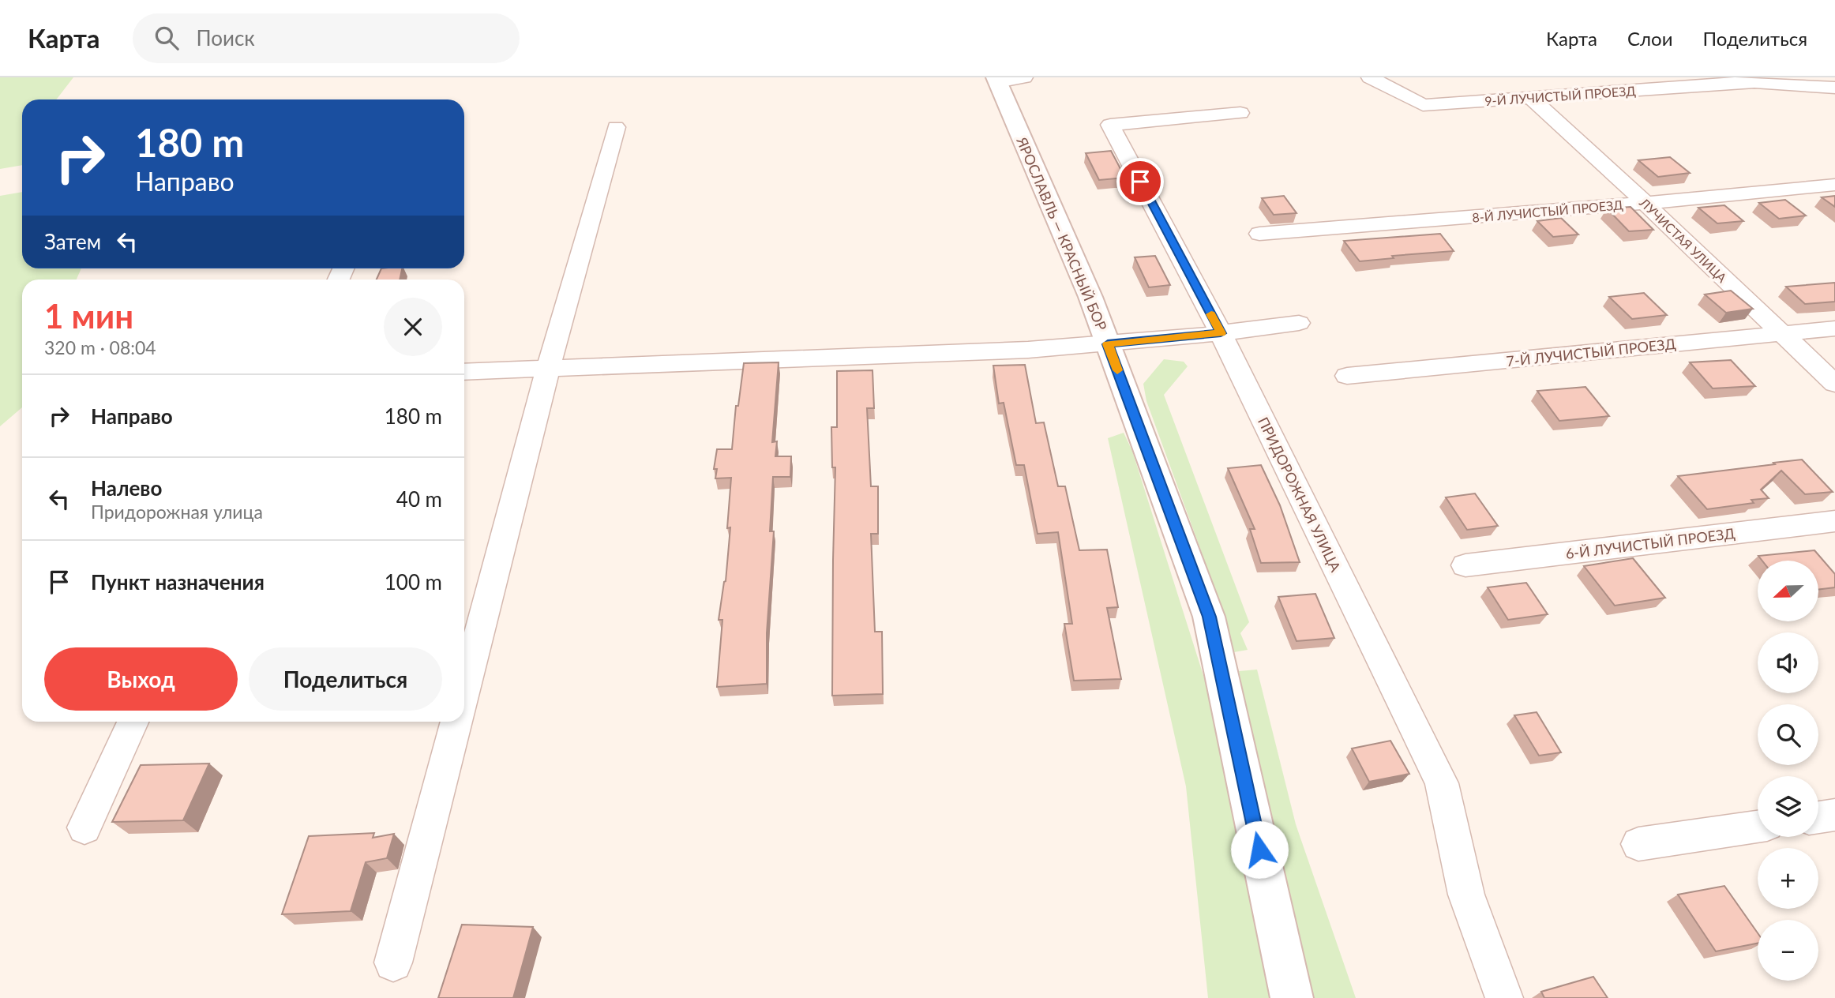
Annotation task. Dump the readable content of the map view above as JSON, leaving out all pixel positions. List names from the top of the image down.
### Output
{
  "streets": {
    "street": [
      "9-Й ЛУЧИСТЫЙ ПРОЕЗД",
      "8-Й ЛУЧИСТЫЙ ПРОЕЗД",
      "ЯРОСЛАВЛЬ — КРАСНЫЙ БОР",
      "ЛУЧИСТАЯ УЛИЦА",
      "7-Й ЛУЧИСТЫЙ ПРОЕЗД",
      "ПРИДОРОЖНАЯ УЛИЦА",
      "6-Й ЛУЧИСТЫЙ ПРОЕЗД"
    ]
  },
  "crossings": [
    ["9-Й ЛУЧИСТЫЙ ПРОЕЗД", "ЛУЧИСТАЯ УЛИЦА"],
    ["8-Й ЛУЧИСТЫЙ ПРОЕЗД", "ЛУЧИСТАЯ УЛИЦА"],
    ["ЛУЧИСТАЯ УЛИЦА", "7-Й ЛУЧИСТЫЙ ПРОЕЗД"]
  ],
  "north": "left",
  "page": {
    "header": "Карта",
    "search": "Поиск",
    "nav": ["Карта", "Слои", "Поделиться"],
    "turn": ["180 m", "Направо"],
    "then": "Затем",
    "heading": ["1 мин", "320 m · 08:04"],
    "list": [
      {
        "name": "Направо",
        "value": "180 m"
      },
      {
        "name": "Налево",
        "note": "Придорожная улица",
        "value": "40 m"
      },
      {
        "name": "Пункт назначения",
        "value": "100 m"
      }
    ],
    "map_buttons": ["+", "−"],
    "buttons": ["Выход", "Поделиться"]
  }
}
